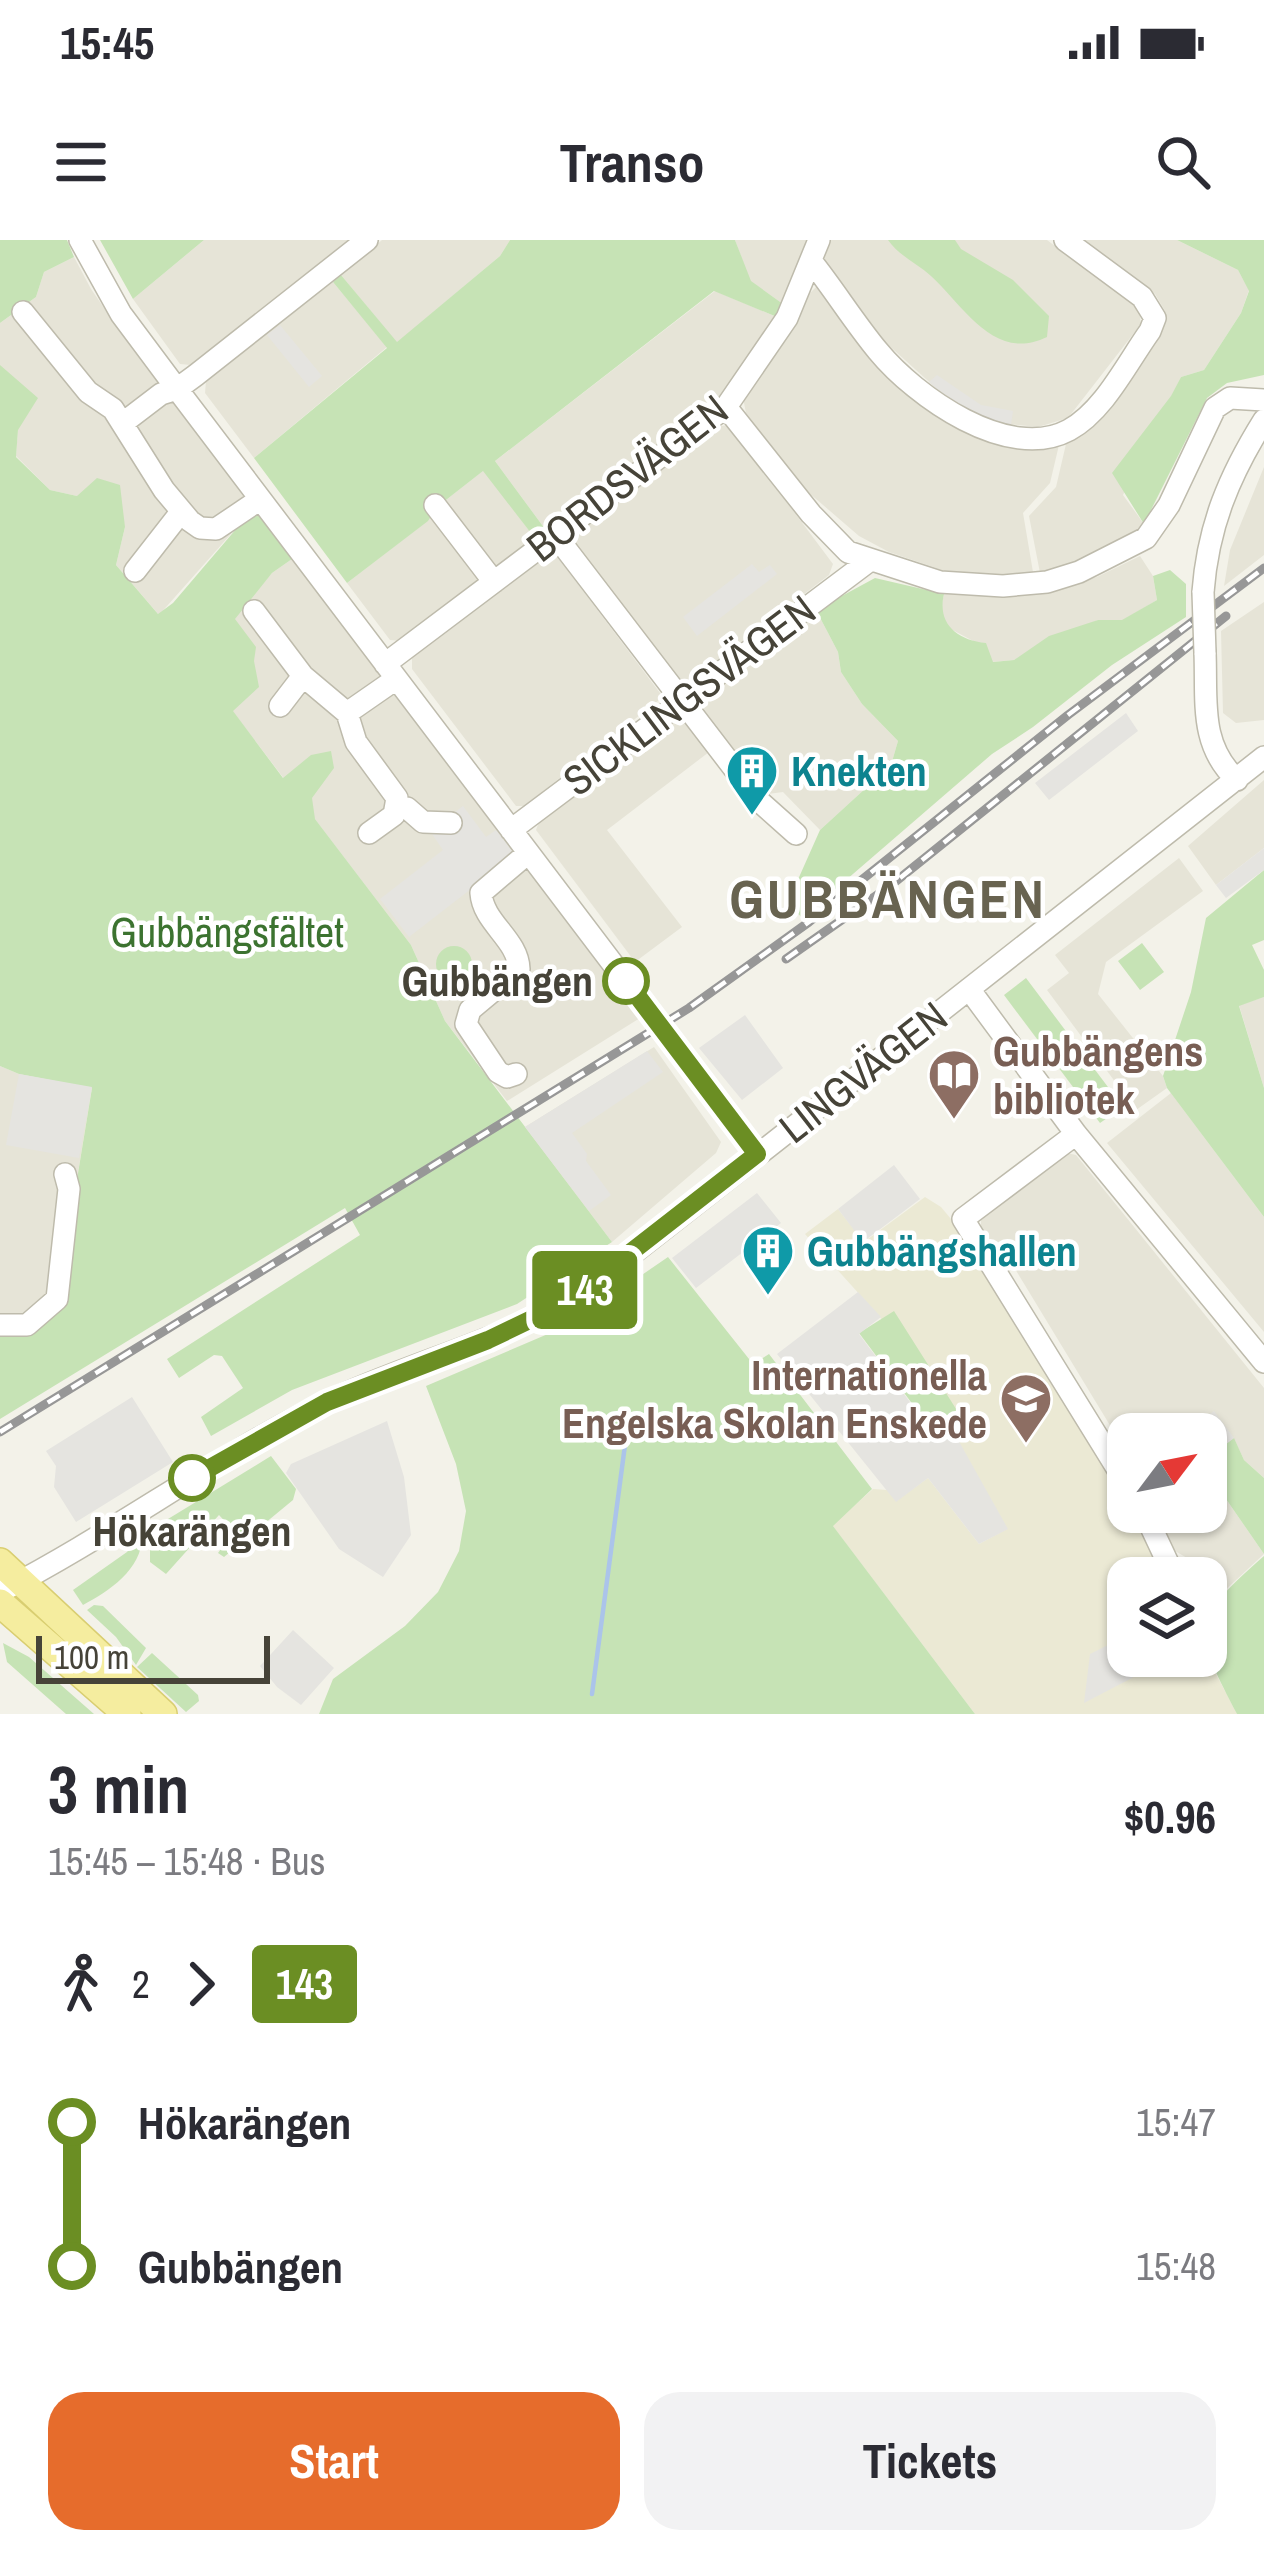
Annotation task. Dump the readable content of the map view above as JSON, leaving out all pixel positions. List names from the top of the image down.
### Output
{
  "streets": {
    "street": ["BORDSVÄGEN", "SICKLINGSVÄGEN", "LINGVÄGEN"]
  },
  "districts": ["GUBBÄNGEN"],
  "parks": ["Gubbängsfältet"],
  "places": {
    "building": ["Knekten", "Gubbängshallen"],
    "other": ["Gubbängen", "Hökarängen"],
    "library": ["Gubbängens bibliotek"],
    "school or university": ["Internationella Engelska Skolan Enskede"]
  },
  "lines": ["bus line 143"],
  "scale_bar": "100 m",
  "north": "top right",
  "page": {
    "status": "15:45",
    "header": "Transo",
    "on_map": "143",
    "scale": "100 m",
    "heading": ["3 min", "15:45 – 15:48 · Bus", "$0.96"],
    "legs": ["2", "143"],
    "list": [
      {
        "name": "Hökarängen",
        "value": "15:47"
      },
      {
        "name": "Gubbängen",
        "value": "15:48"
      }
    ],
    "buttons": ["Start", "Tickets"]
  }
}
